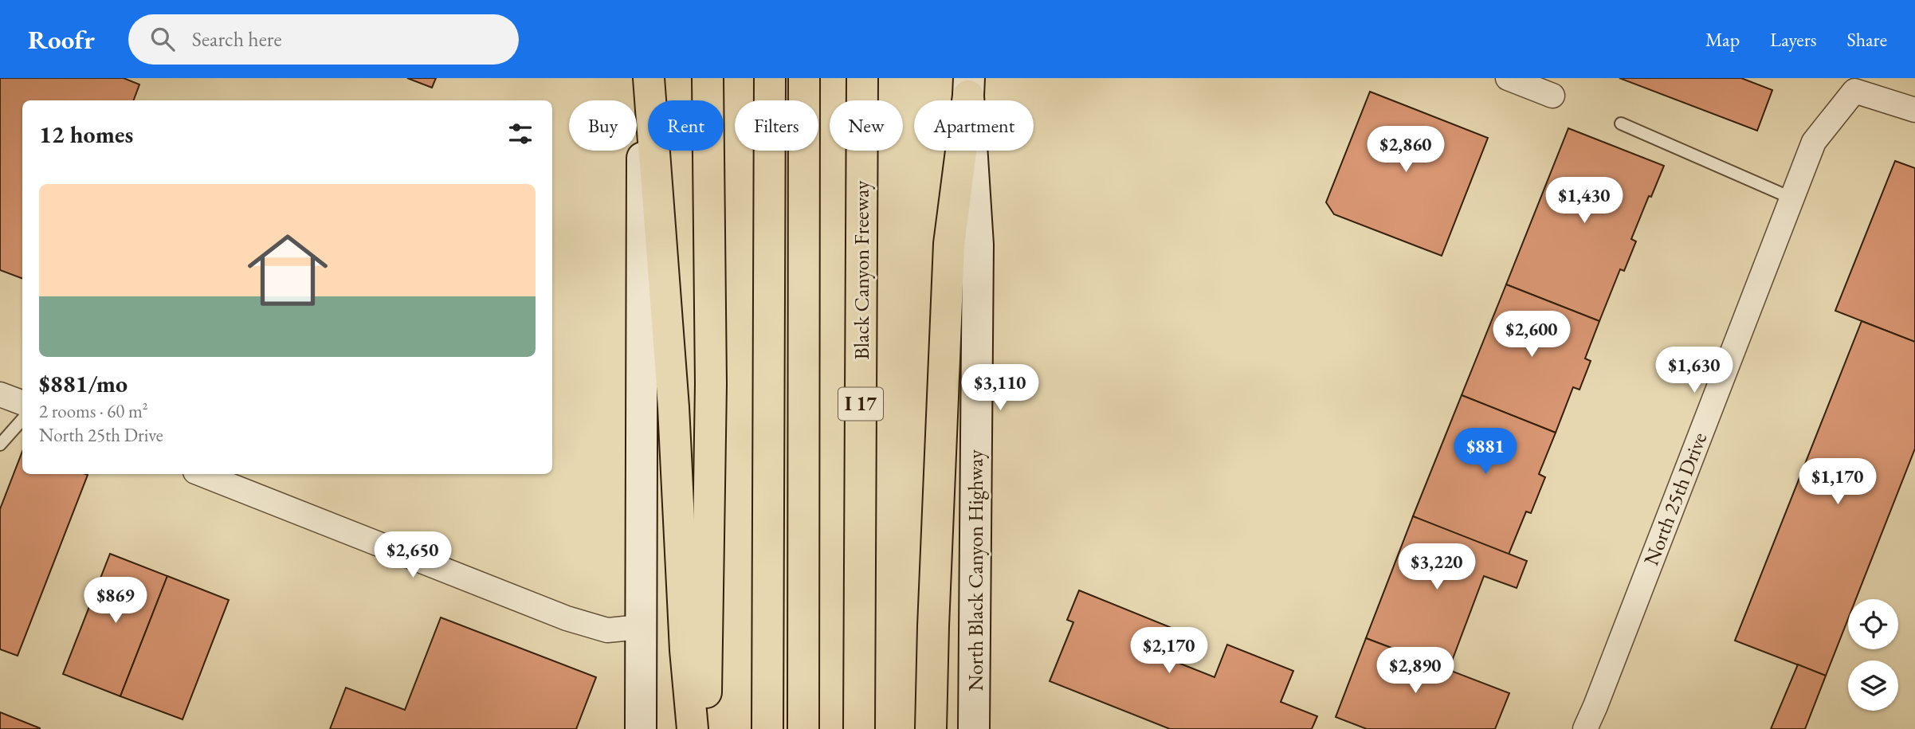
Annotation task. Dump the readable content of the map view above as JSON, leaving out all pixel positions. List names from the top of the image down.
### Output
{
  "streets": {
    "highway": ["Black Canyon Freeway", "I 17"],
    "main road": ["North Black Canyon Highway"],
    "street": ["North 25th Drive"]
  },
  "page": {
    "header": "Roofr",
    "search": "Search here",
    "nav": ["Map", "Layers", "Share"],
    "chip": [
      "Buy",
      "Rent",
      "Filters",
      "New",
      "Apartment"
    ],
    "heading": "12 homes",
    "price": [
      "$2,860",
      "$1,430",
      "$2,600",
      "$1,630",
      "$3,110",
      "$881",
      "$1,170",
      "$2,650",
      "$3,220",
      "$869",
      "$2,170",
      "$2,890"
    ],
    "list": [
      {
        "name": "$881/mo",
        "note": "2 rooms · 60 m² · North 25th Drive"
      }
    ]
  }
}
